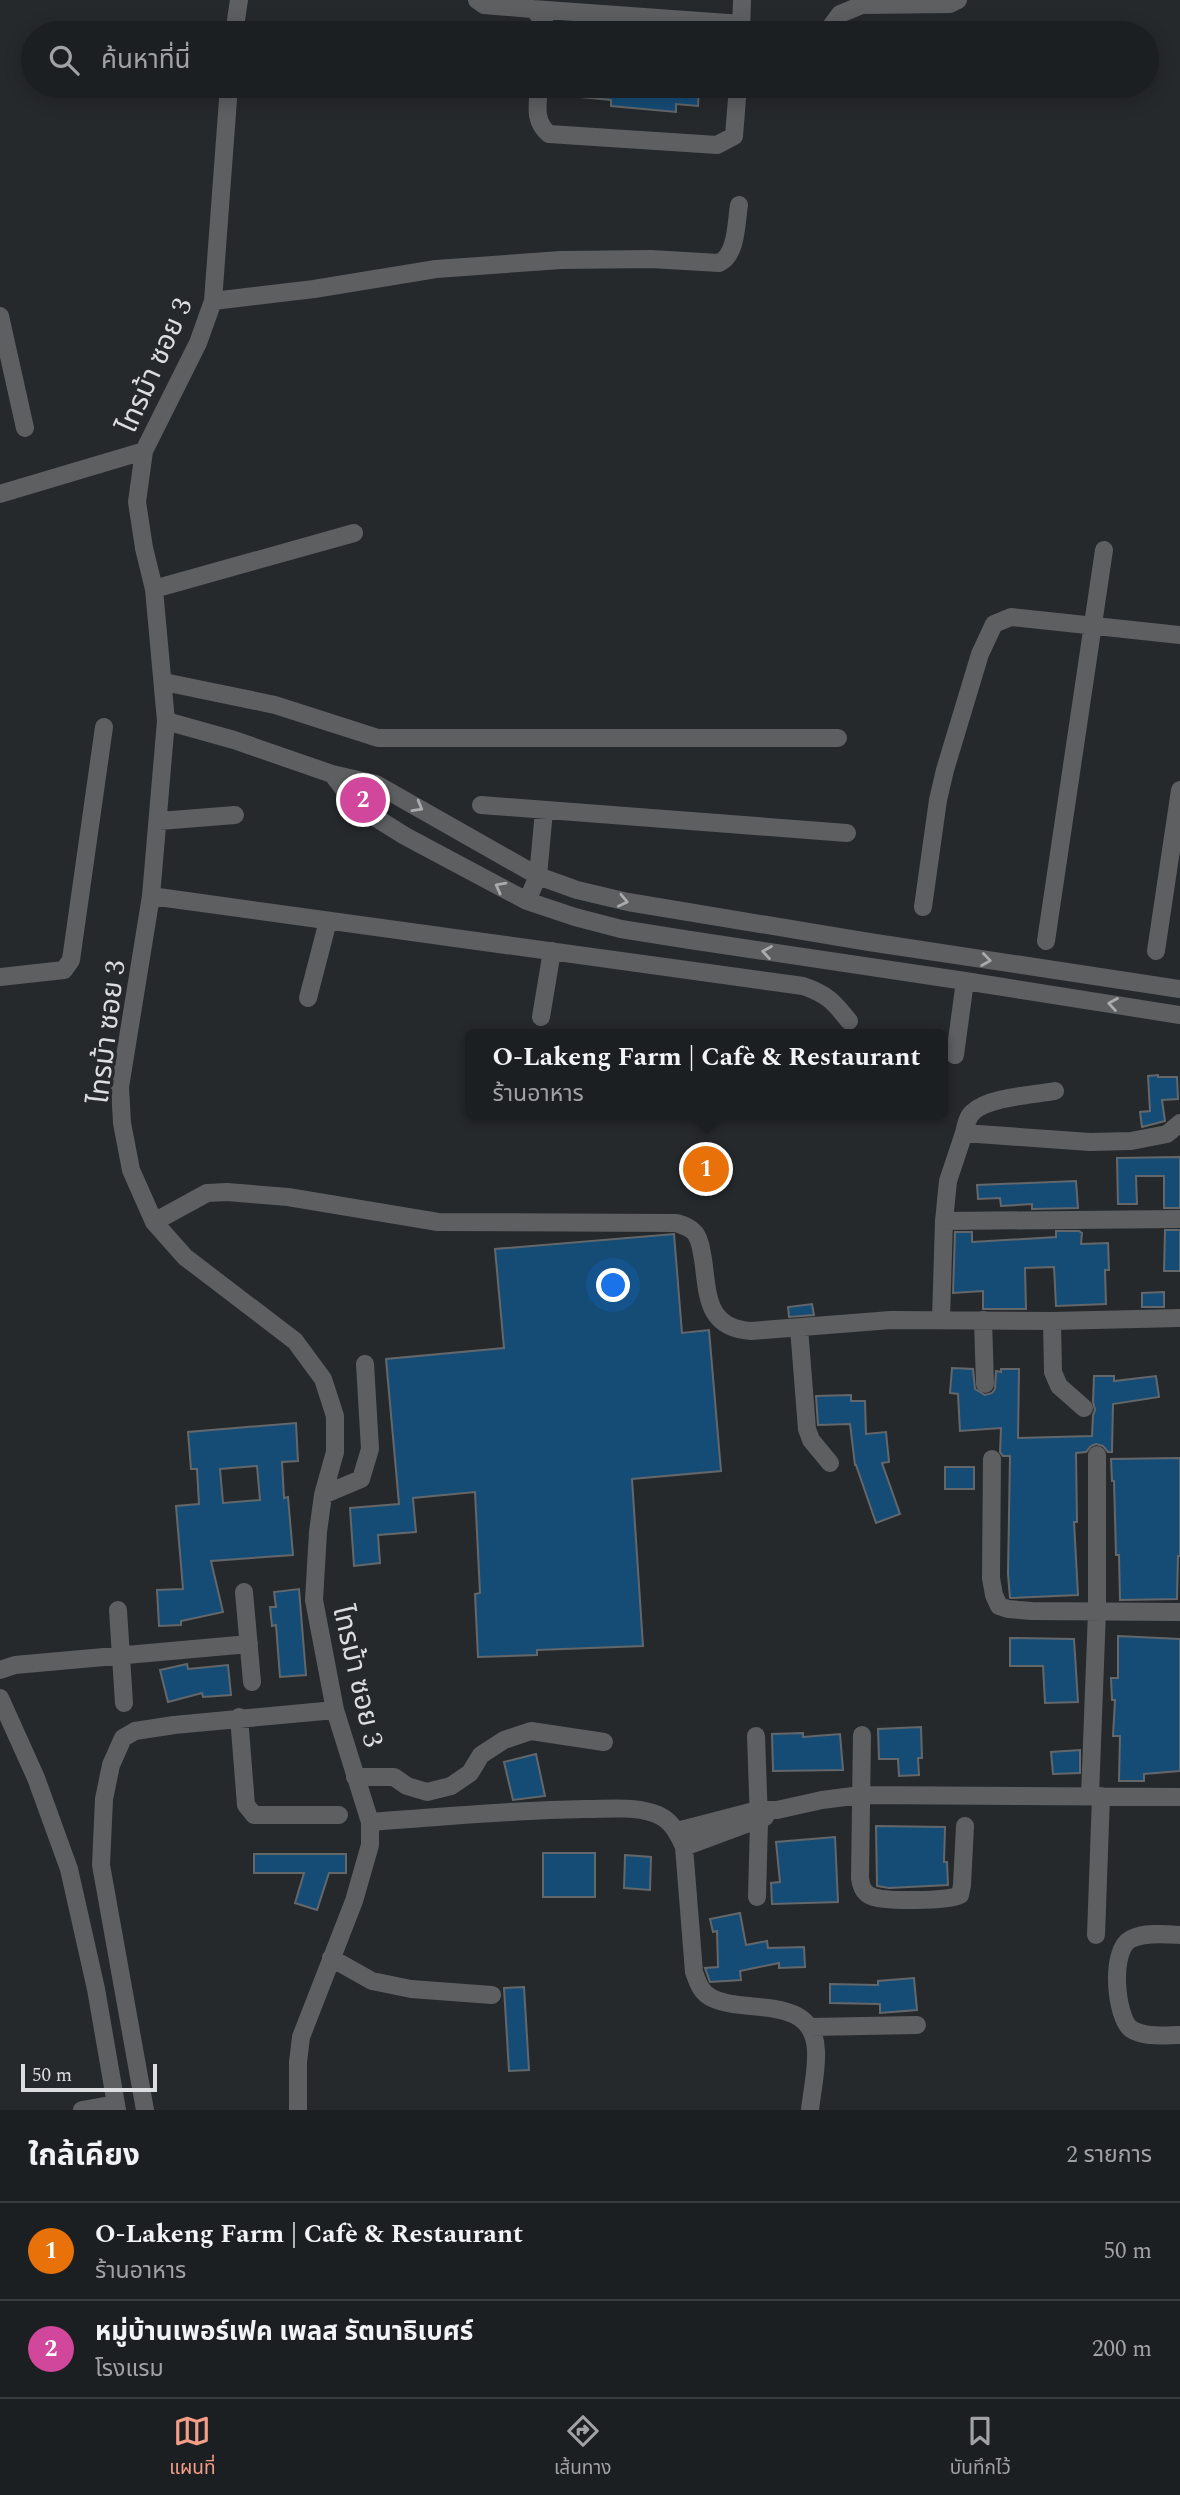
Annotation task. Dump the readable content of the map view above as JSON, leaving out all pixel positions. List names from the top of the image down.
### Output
{
  "streets": {
    "street": ["ไทรม้า ซอย 3"]
  },
  "scale_bar": "50 m",
  "page": {
    "search": "ค้นหาที่นี่",
    "pins": ["2", "1"],
    "popup": ["O-Lakeng Farm | Cafè & Restaurant", "ร้านอาหาร"],
    "scale": "50 m",
    "heading": ["ใกล้เคียง", "2 รายการ"],
    "list": [
      {
        "mark": "1",
        "name": "O-Lakeng Farm | Cafè & Restaurant",
        "note": "ร้านอาหาร",
        "value": "50 m"
      },
      {
        "mark": "2",
        "name": "หมู่บ้านเพอร์เฟค เพลส รัตนาธิเบศร์",
        "note": "โรงแรม",
        "value": "200 m"
      }
    ],
    "nav": ["แผนที่", "เส้นทาง", "บันทึกไว้"]
  }
}
